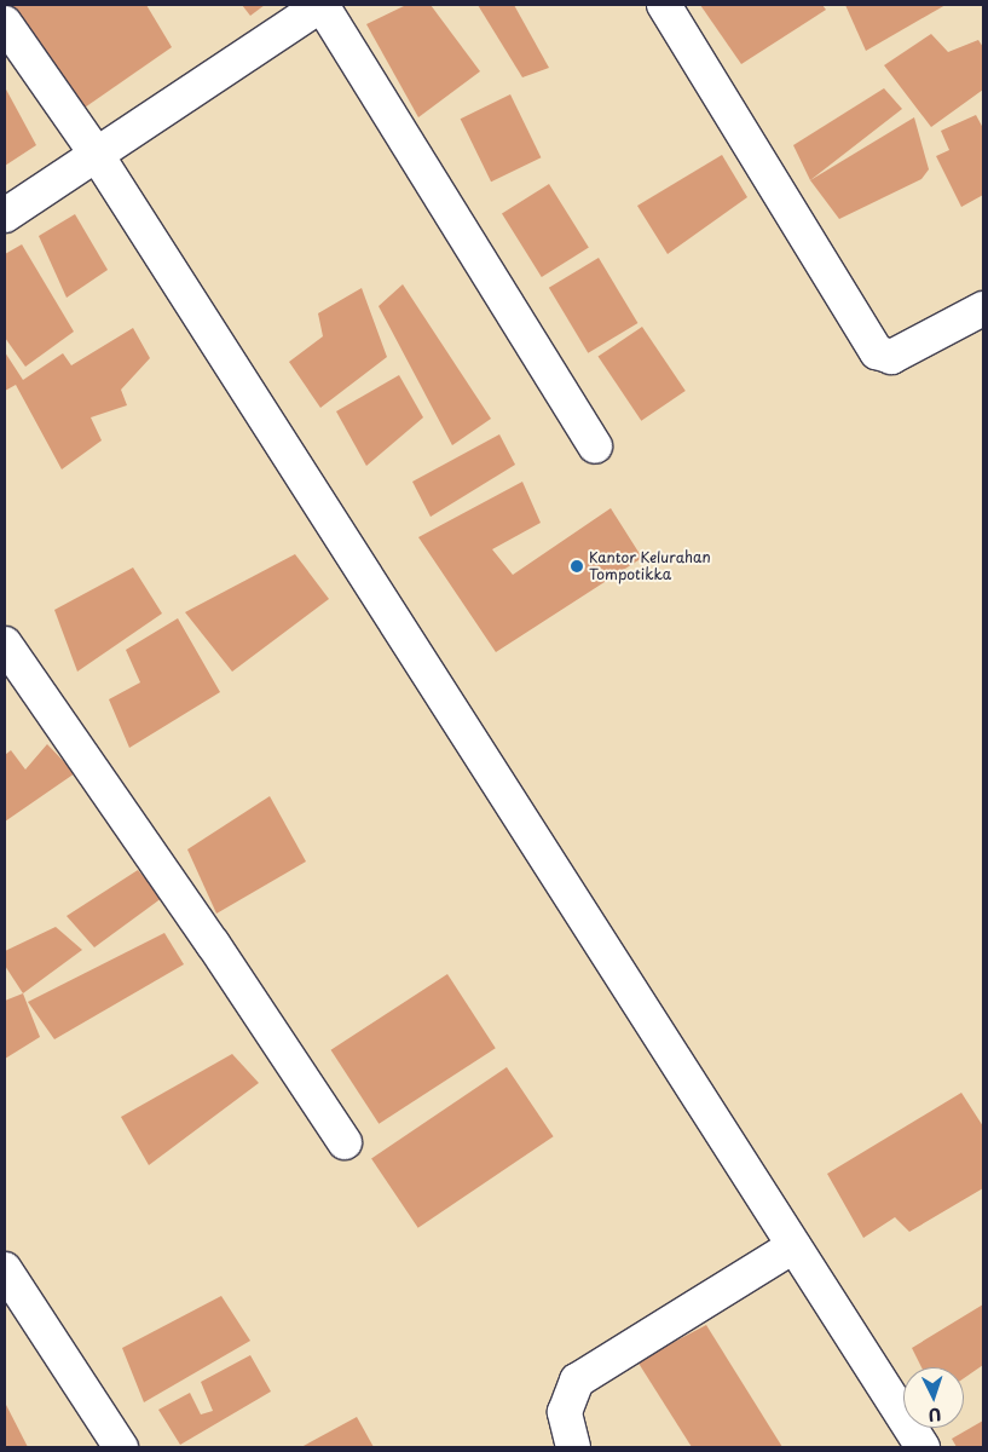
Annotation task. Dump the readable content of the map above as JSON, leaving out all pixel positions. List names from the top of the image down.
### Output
{
  "places": ["Kantor Kelurahan Tompotikka"],
  "north": "bottom"
}
